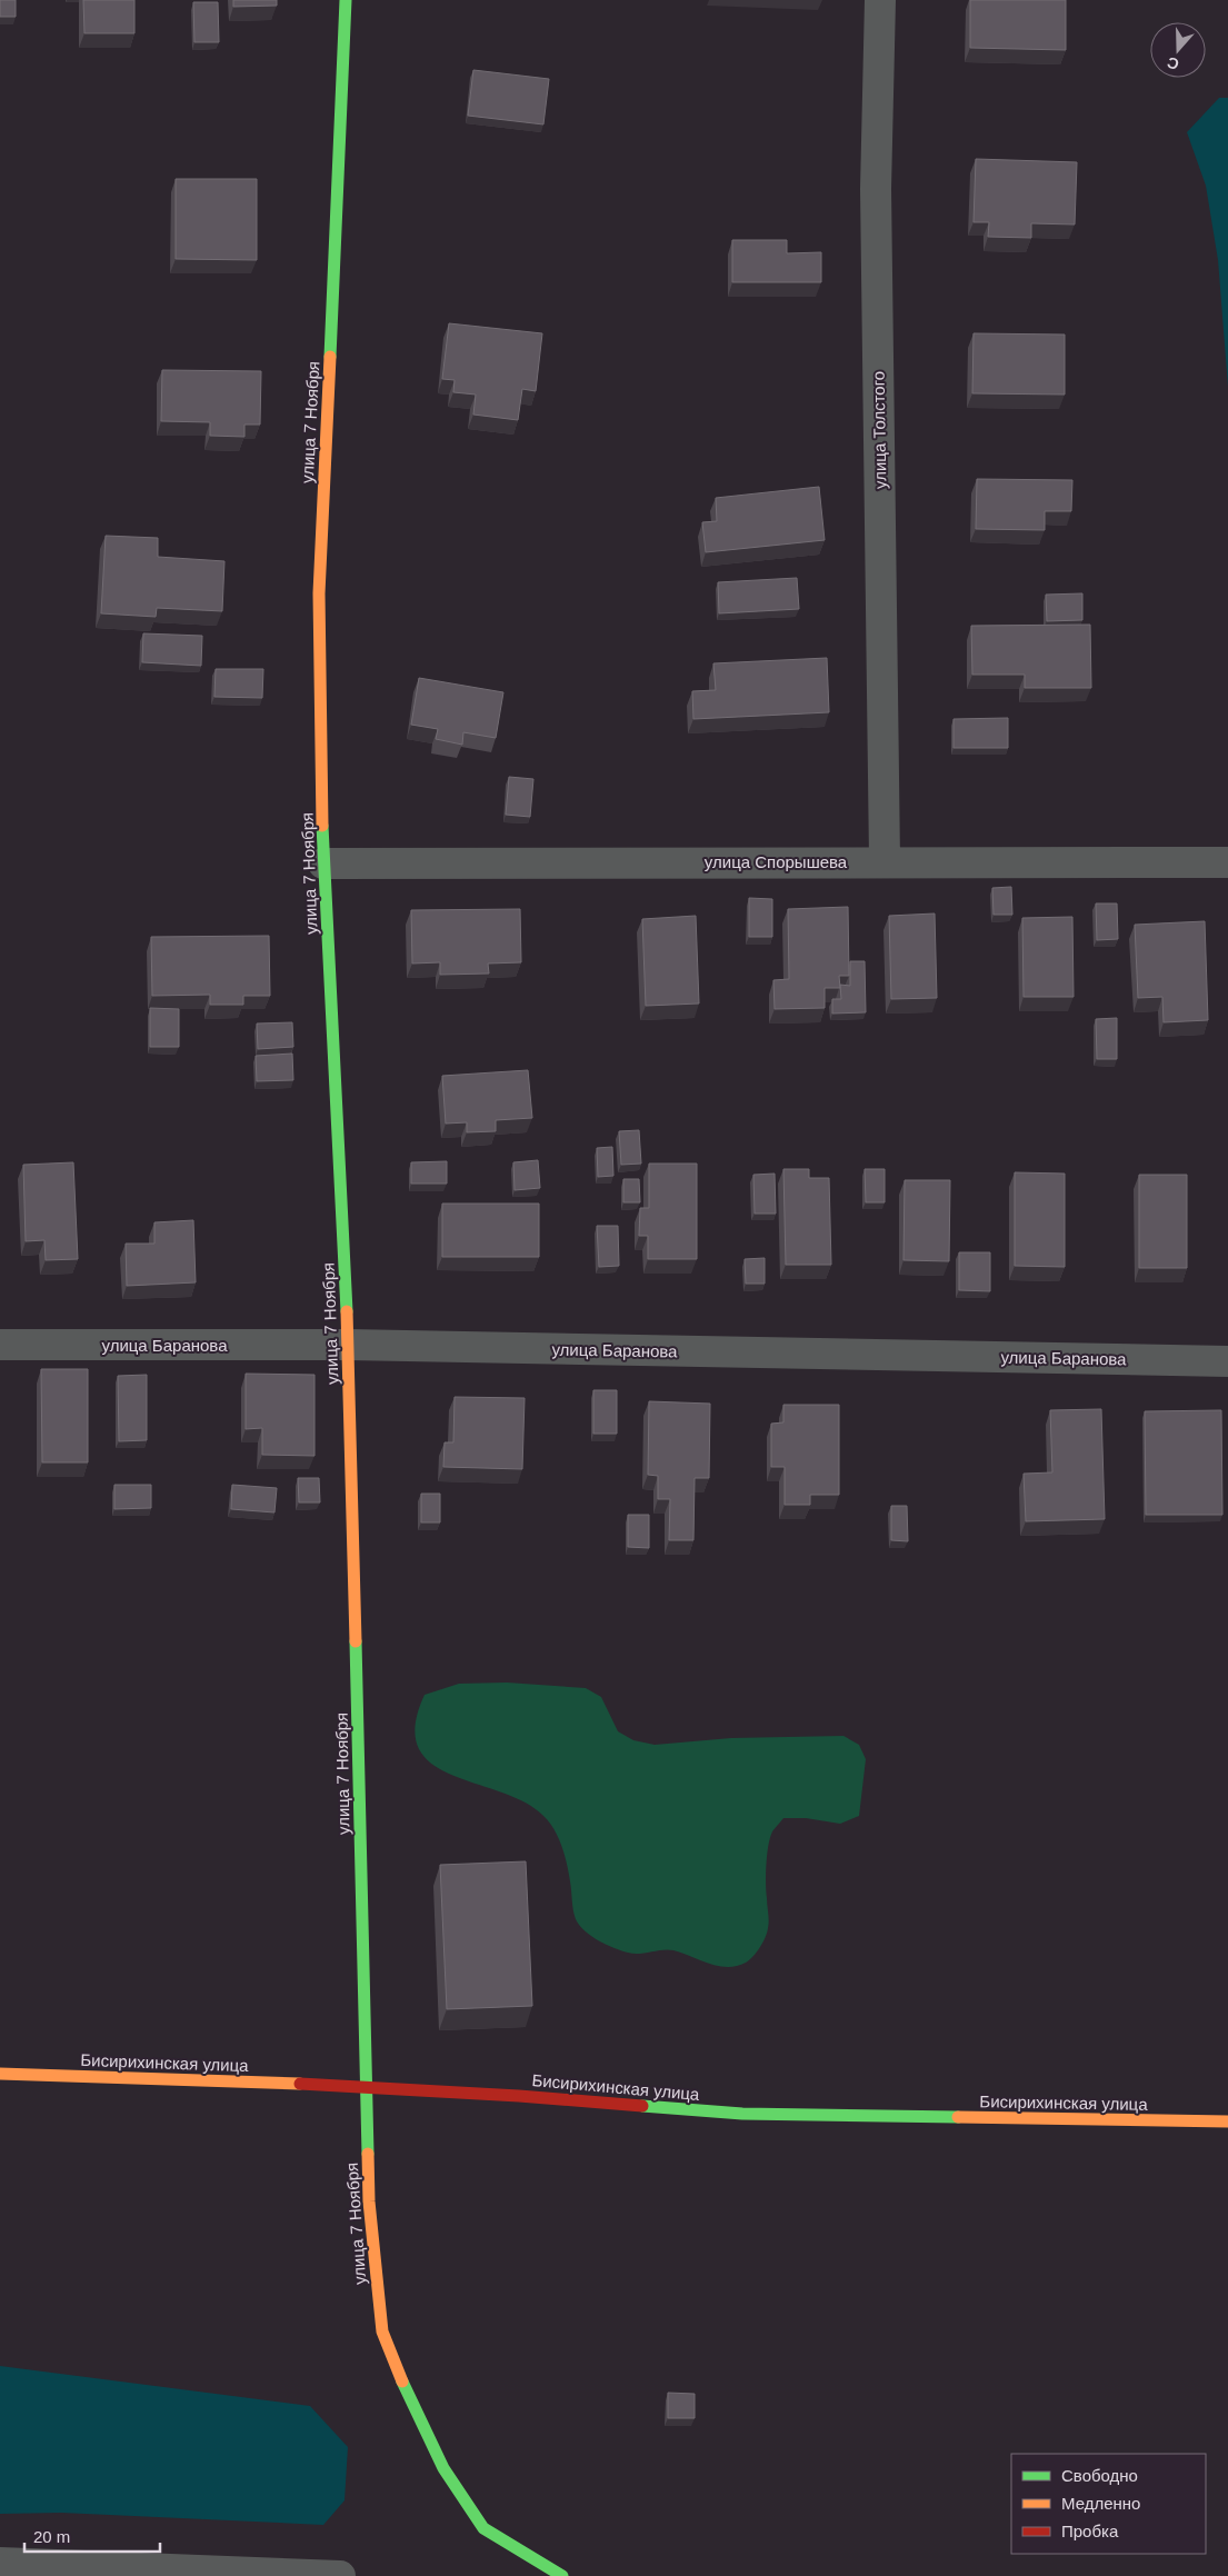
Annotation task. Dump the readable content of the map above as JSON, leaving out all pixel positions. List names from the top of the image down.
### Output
{
  "streets": {
    "street": [
      "улица 7 Ноября",
      "улица Толстого",
      "улица Спорышева",
      "улица Баранова",
      "Бисирихинская улица"
    ]
  },
  "crossings": [
    ["улица 7 Ноября", "улица Спорышева"],
    ["улица 7 Ноября", "улица Баранова"],
    ["улица 7 Ноября", "Бисирихинская улица"],
    ["улица Толстого", "улица Спорышева"]
  ],
  "legend": ["Свободно", "Медленно", "Пробка"],
  "scale_bar": "20 m",
  "north": "bottom"
}
